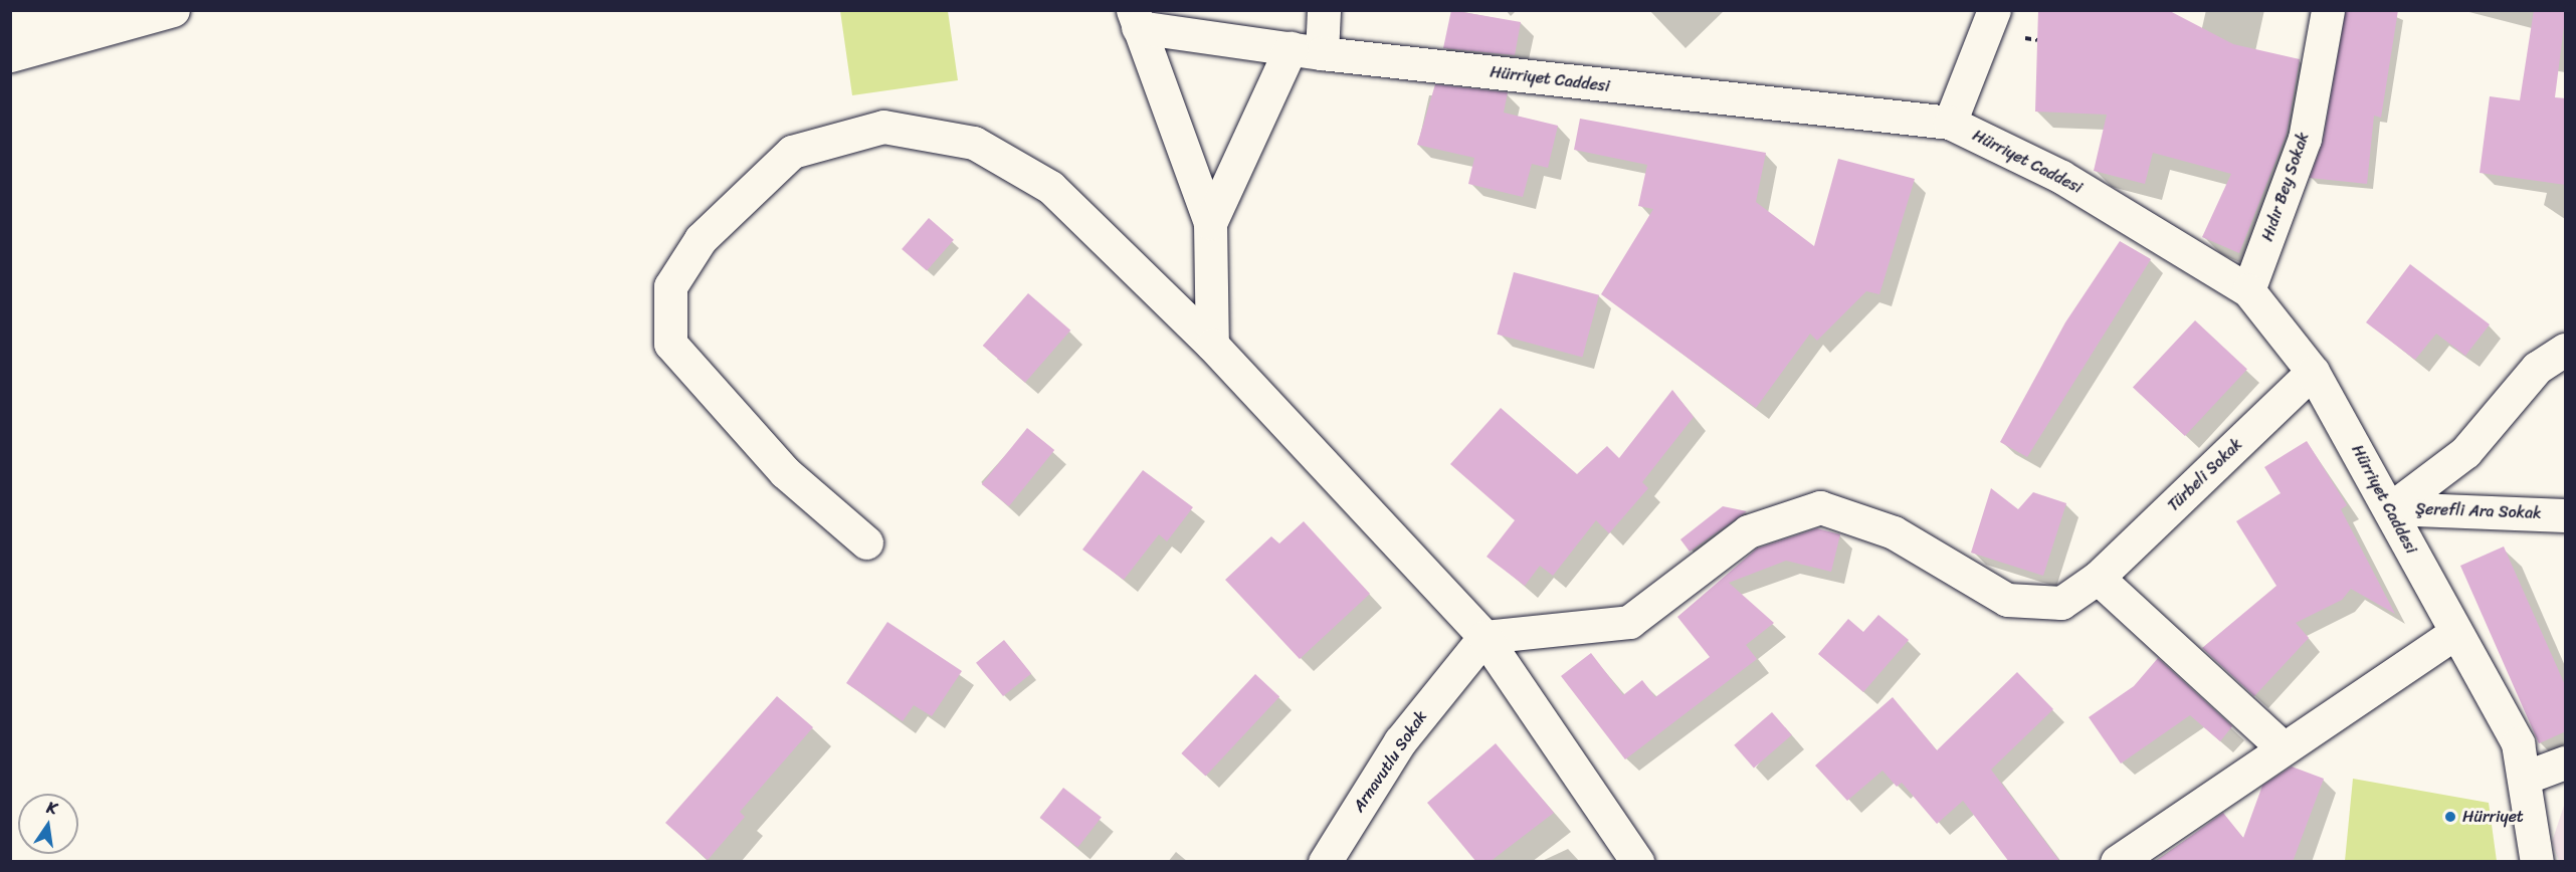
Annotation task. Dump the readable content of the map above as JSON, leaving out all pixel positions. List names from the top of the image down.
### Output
{
  "streets": {
    "main road": [
      "Hürriyet Caddesi",
      "Hıdır Bey Sokak",
      "Türbeli Sokak",
      "Şerefli Ara Sokak",
      "Arnavutlu Sokak"
    ]
  },
  "crossings": [
    ["Hürriyet Caddesi", "Hıdır Bey Sokak"],
    ["Hürriyet Caddesi", "Türbeli Sokak"],
    ["Hürriyet Caddesi", "Şerefli Ara Sokak"],
    ["Türbeli Sokak", "Arnavutlu Sokak"]
  ],
  "places": ["Hürriyet"],
  "north": "top"
}
